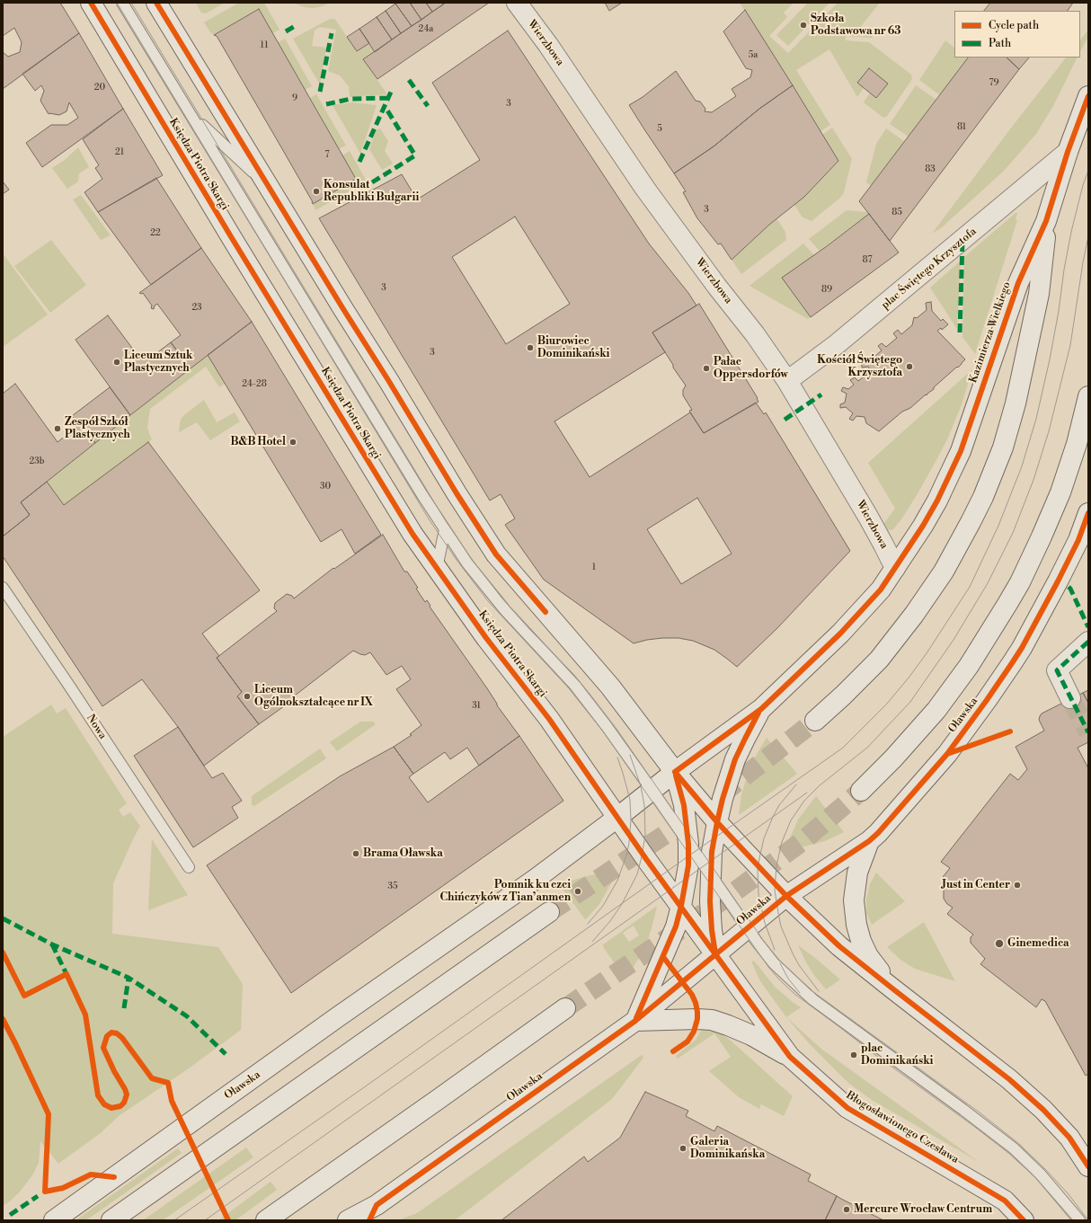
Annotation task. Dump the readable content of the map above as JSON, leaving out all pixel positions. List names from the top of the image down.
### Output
{
  "streets": {
    "street": [
      "Wierzbowa",
      "Księdza Piotra Skargi",
      "plac Świętego Krzysztofa",
      "Kazimierza Wielkiego",
      "Oławska",
      "Błogosławionego Czesława"
    ],
    "lane": ["Nowa"]
  },
  "crossings": [
    ["Wierzbowa", "plac Świętego Krzysztofa"],
    ["Wierzbowa", "Kazimierza Wielkiego"],
    ["Wierzbowa", "Oławska"],
    ["Księdza Piotra Skargi", "Oławska"],
    ["Księdza Piotra Skargi", "Błogosławionego Czesława"],
    ["plac Świętego Krzysztofa", "Kazimierza Wielkiego"],
    ["Kazimierza Wielkiego", "Oławska"],
    ["Oławska", "Błogosławionego Czesława"]
  ],
  "places": [
    "Szkoła Podstawowa nr 63",
    "Konsulat Republiki Bułgarii",
    "Biurowiec Dominikański",
    "Liceum Sztuk Plastycznych",
    "Kościół Świętego Krzysztofa",
    "Pałac Oppersdorfów",
    "Zespół Szkół Plastycznych",
    "B&B Hotel",
    "Liceum Ogólnokształcące nr IX",
    "Brama Oławska",
    "Just in Center",
    "Pomnik ku czci Chińczyków z Tian’anmen",
    "Ginemedica",
    "plac Dominikański",
    "Galeria Dominikańska",
    "Mercure Wrocław Centrum"
  ],
  "house_numbers": [
    "24a",
    "11",
    "5a",
    "79",
    "20",
    "9",
    "3",
    "81",
    "5",
    "21",
    "7",
    "83",
    "3",
    "85",
    "22",
    "87",
    "3",
    "89",
    "23",
    "3",
    "24-28",
    "23b",
    "30",
    "1",
    "31",
    "35"
  ],
  "legend": ["Cycle path", "Path"]
}
